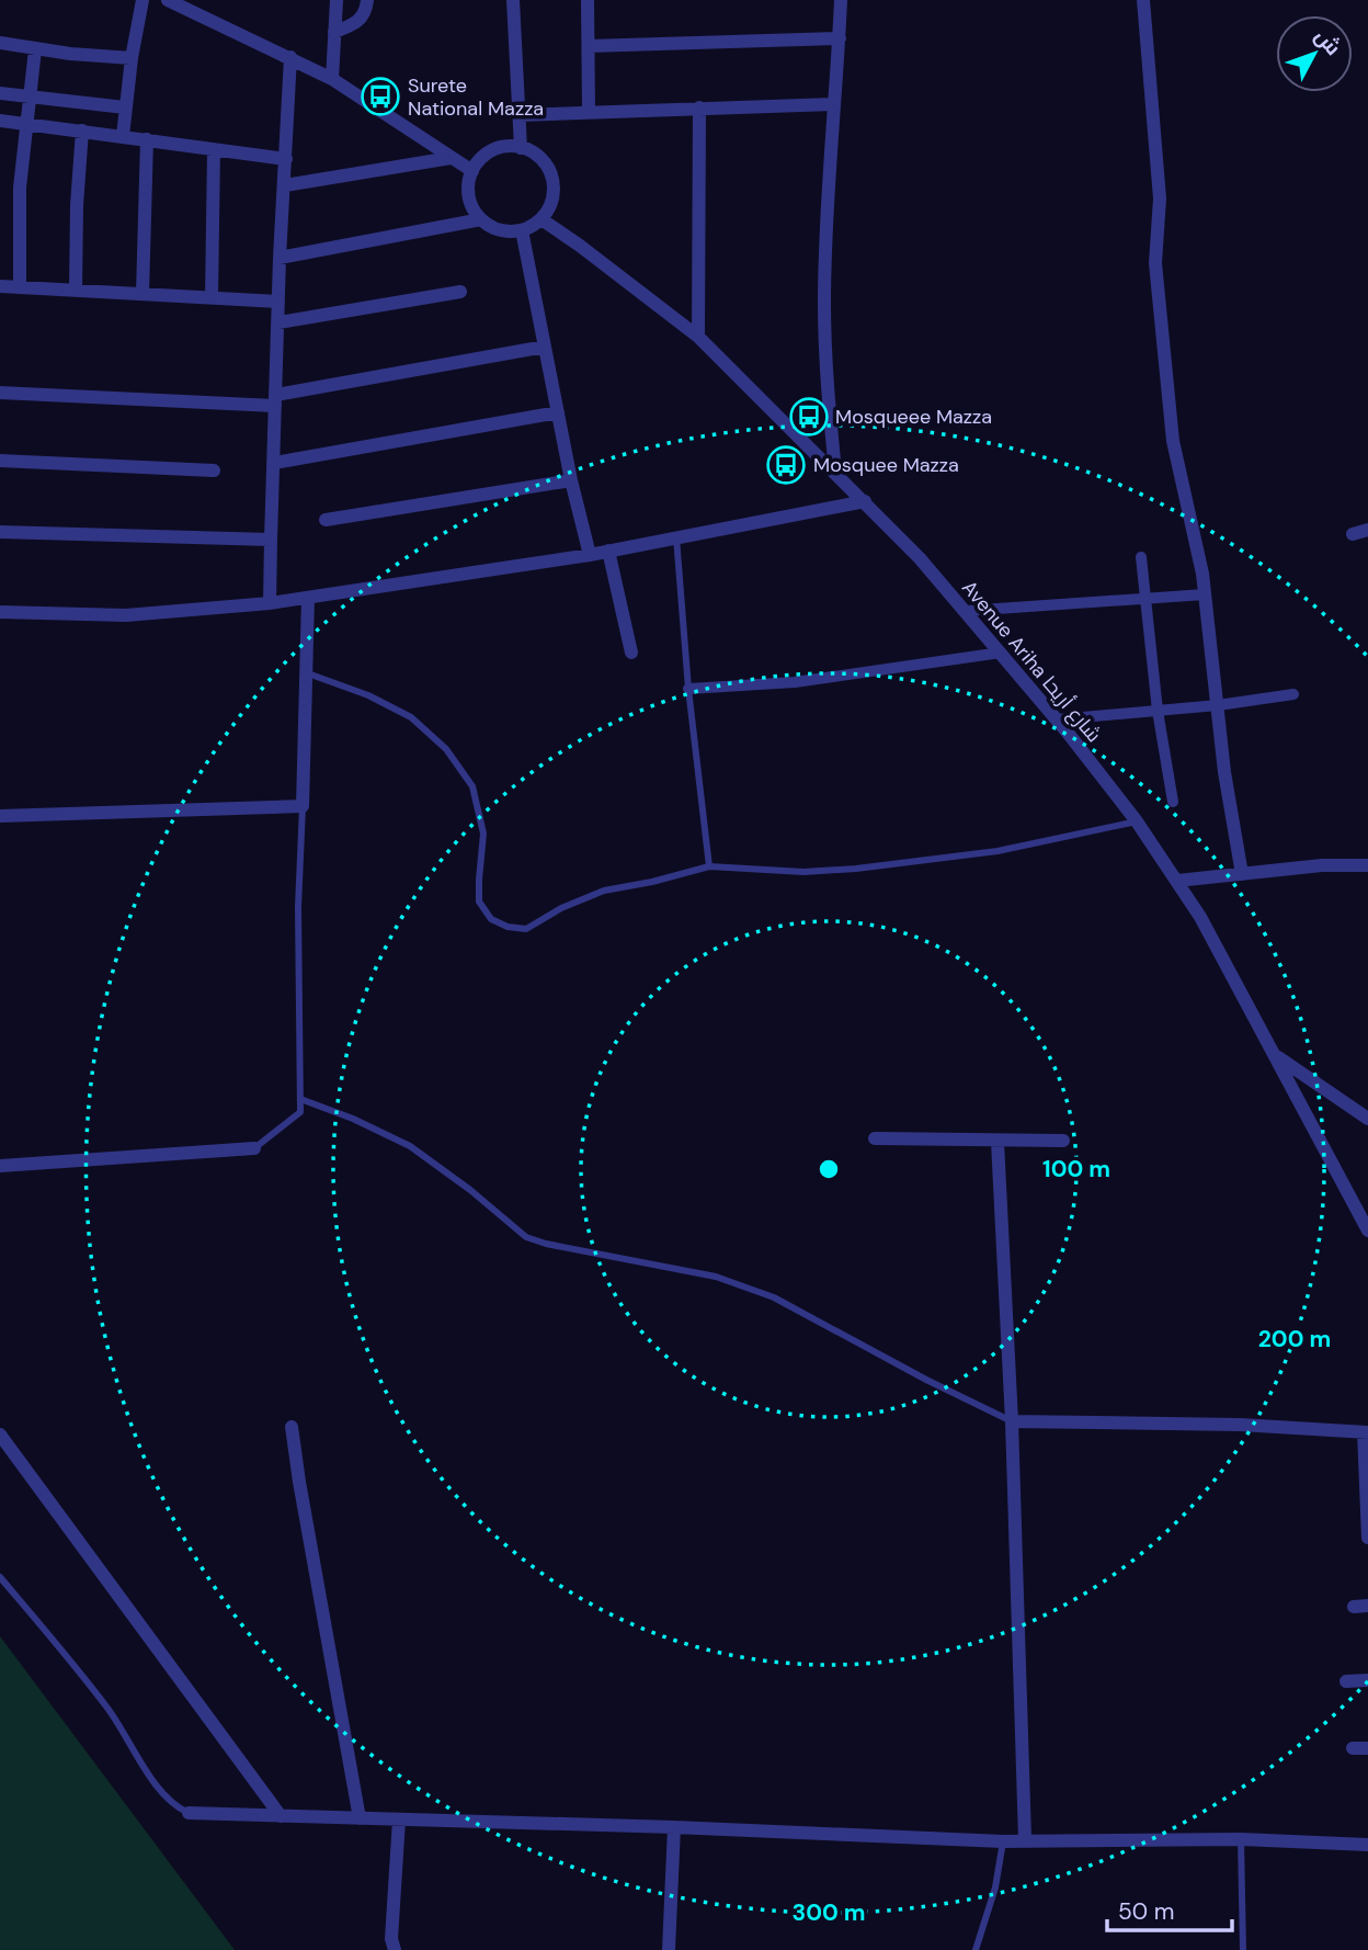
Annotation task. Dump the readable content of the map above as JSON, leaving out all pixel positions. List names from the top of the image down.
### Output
{
  "streets": {
    "street": ["Avenue Ariha شارع أريحا"]
  },
  "places": {
    "bus stop": ["Surete National Mazza", "Mosqueee Mazza", "Mosquee Mazza"]
  },
  "scale_bar": "50 m",
  "north": "top right",
  "rings": ["100 m", "200 m", "300 m"]
}
